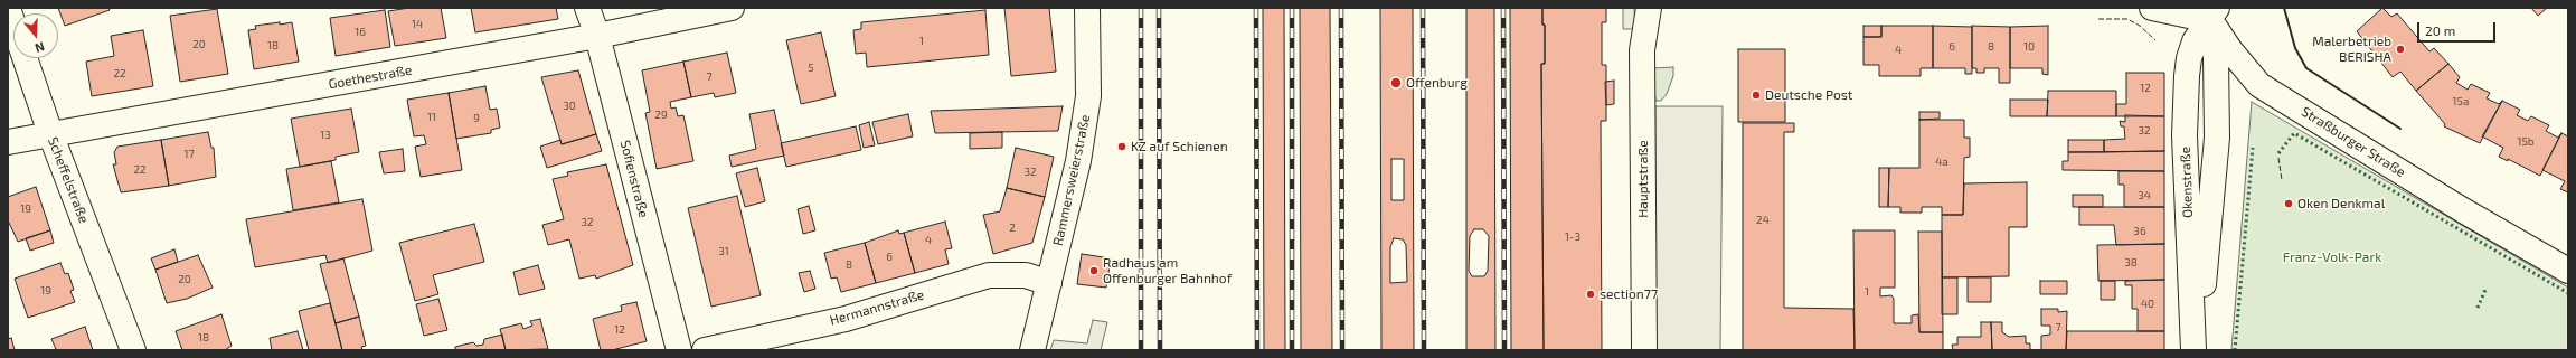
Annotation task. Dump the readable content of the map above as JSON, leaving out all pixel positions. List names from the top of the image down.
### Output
{
  "streets": {
    "street": [
      "Goethestraße",
      "Straßburger Straße",
      "Sofienstraße",
      "Hauptstraße",
      "Scheffelstraße",
      "Rammersweierstraße",
      "Okenstraße",
      "Hermannstraße"
    ]
  },
  "crossings": [
    ["Goethestraße", "Sofienstraße"],
    ["Goethestraße", "Scheffelstraße"],
    ["Straßburger Straße", "Okenstraße"],
    ["Rammersweierstraße", "Hermannstraße"]
  ],
  "parks": ["Franz-Volk-Park"],
  "places": [
    "Malerbetrieb BERISHA",
    "Offenburg",
    "Deutsche Post",
    "KZ auf Schienen",
    "Oken Denkmal",
    "Radhaus am Offenburger Bahnhof",
    "section77"
  ],
  "house_numbers": [
    "14",
    "16",
    "1",
    "20",
    "18",
    "6",
    "8",
    "10",
    "4",
    "5",
    "22",
    "7",
    "12",
    "15a",
    "30",
    "29",
    "11",
    "9",
    "32",
    "13",
    "15b",
    "17",
    "4a",
    "22",
    "32",
    "34",
    "19",
    "24",
    "32",
    "2",
    "36",
    "1-3",
    "4",
    "31",
    "6",
    "38",
    "8",
    "20",
    "19",
    "1",
    "40",
    "7",
    "12",
    "18"
  ],
  "scale_bar": "20 m",
  "north": "bottom"
}
